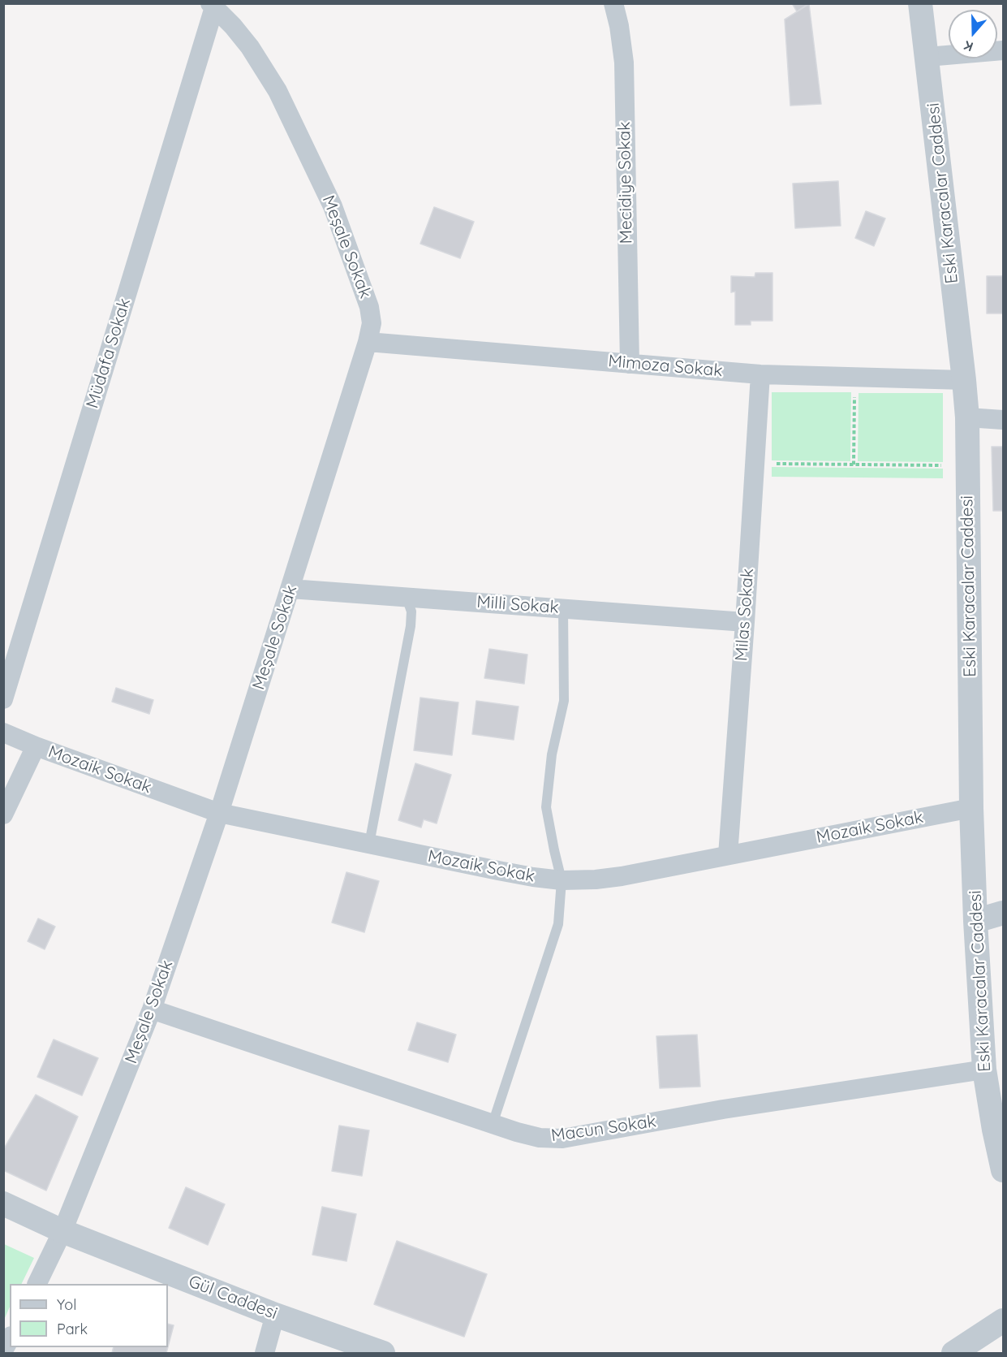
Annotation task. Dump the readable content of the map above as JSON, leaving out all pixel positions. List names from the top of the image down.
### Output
{
  "streets": {
    "street": [
      "Mecidiye Sokak",
      "Eski Karacalar Caddesi",
      "Meşale Sokak",
      "Müdafa Sokak",
      "Mimoza Sokak",
      "Milli Sokak",
      "Milas Sokak",
      "Mozaik Sokak",
      "Macun Sokak",
      "Gül Caddesi"
    ]
  },
  "crossings": [
    ["Mecidiye Sokak", "Mimoza Sokak"],
    ["Eski Karacalar Caddesi", "Mimoza Sokak"],
    ["Eski Karacalar Caddesi", "Mozaik Sokak"],
    ["Eski Karacalar Caddesi", "Macun Sokak"],
    ["Meşale Sokak", "Müdafa Sokak"],
    ["Meşale Sokak", "Mimoza Sokak"],
    ["Meşale Sokak", "Milli Sokak"],
    ["Meşale Sokak", "Mozaik Sokak"],
    ["Meşale Sokak", "Macun Sokak"],
    ["Meşale Sokak", "Gül Caddesi"],
    ["Mimoza Sokak", "Milas Sokak"],
    ["Milli Sokak", "Milas Sokak"],
    ["Milas Sokak", "Mozaik Sokak"]
  ],
  "legend": ["Yol", "Park"],
  "north": "bottom"
}
